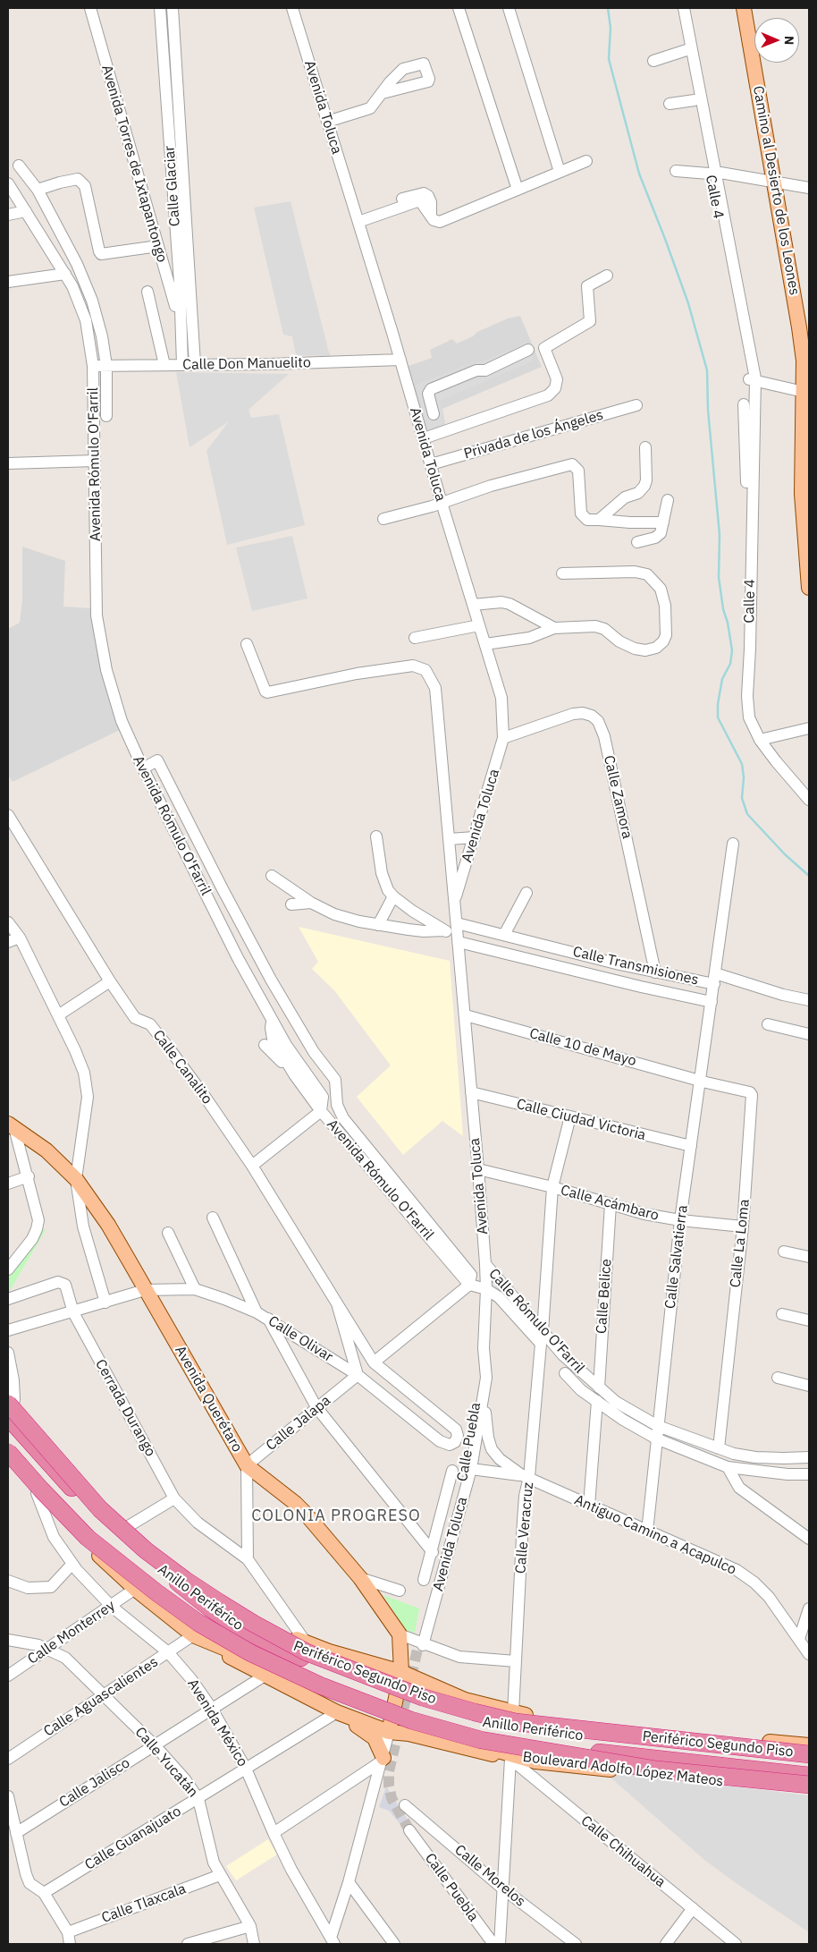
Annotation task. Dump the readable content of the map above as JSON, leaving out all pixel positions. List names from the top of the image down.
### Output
{
  "streets": {
    "highway": ["Anillo Periférico", "Periférico Segundo Piso"],
    "main road": ["Camino al Desierto de los Leones", "Avenida Querétaro", "Boulevard Adolfo López Mateos"],
    "street": [
      "Avenida Toluca",
      "Avenida Torres de Ixtapantongo",
      "Calle Glaciar",
      "Calle 4",
      "Calle Don Manuelito",
      "Privada de los Ángeles",
      "Avenida Rómulo O'Farril",
      "Calle Zamora",
      "Calle Transmisiones",
      "Calle 10 de Mayo",
      "Calle Canalito",
      "Calle Ciudad Victoria",
      "Calle Acámbaro",
      "Calle La Loma",
      "Calle Salvatierra",
      "Calle Belice",
      "Calle Rómulo O'Farril",
      "Calle Olivar",
      "Cerrada Durango",
      "Calle Jalapa",
      "Calle Puebla",
      "Calle Veracruz",
      "Antiguo Camino a Acapulco",
      "Calle Monterrey",
      "Calle Aguascalientes",
      "Avenida México",
      "Calle Yucatán",
      "Calle Jalisco",
      "Calle Guanajuato",
      "Calle Chihuahua",
      "Calle Morelos",
      "Calle Tlaxcala"
    ]
  },
  "crossings": [
    ["Avenida Toluca", "Calle Don Manuelito"],
    ["Avenida Toluca", "Privada de los Ángeles"],
    ["Avenida Toluca", "Calle Zamora"],
    ["Avenida Toluca", "Calle Transmisiones"],
    ["Avenida Toluca", "Calle 10 de Mayo"],
    ["Avenida Toluca", "Calle Ciudad Victoria"],
    ["Avenida Toluca", "Calle Acámbaro"],
    ["Avenida Toluca", "Calle Rómulo O'Farril"],
    ["Avenida Toluca", "Calle Puebla"],
    ["Avenida Toluca", "Antiguo Camino a Acapulco"],
    ["Avenida Torres de Ixtapantongo", "Calle Glaciar"],
    ["Calle Glaciar", "Calle Don Manuelito"],
    ["Calle Don Manuelito", "Avenida Rómulo O'Farril"],
    ["Calle Zamora", "Calle Transmisiones"],
    ["Calle Transmisiones", "Calle Salvatierra"],
    ["Calle 10 de Mayo", "Calle La Loma"],
    ["Calle 10 de Mayo", "Calle Salvatierra"],
    ["Calle Canalito", "Calle Olivar"],
    ["Calle Canalito", "Calle Jalapa"],
    ["Calle Ciudad Victoria", "Calle Salvatierra"],
    ["Calle Acámbaro", "Calle La Loma"],
    ["Calle Acámbaro", "Calle Salvatierra"],
    ["Calle Acámbaro", "Calle Belice"],
    ["Calle La Loma", "Calle Salvatierra"],
    ["Calle La Loma", "Calle Rómulo O'Farril"],
    ["Calle Salvatierra", "Calle Rómulo O'Farril"],
    ["Calle Salvatierra", "Antiguo Camino a Acapulco"],
    ["Calle Belice", "Calle Rómulo O'Farril"],
    ["Calle Rómulo O'Farril", "Calle Veracruz"],
    ["Calle Olivar", "Avenida Querétaro"],
    ["Calle Olivar", "Cerrada Durango"],
    ["Calle Olivar", "Calle Jalapa"],
    ["Avenida Querétaro", "Calle Jalapa"],
    ["Calle Veracruz", "Antiguo Camino a Acapulco"],
    ["Anillo Periférico", "Periférico Segundo Piso"],
    ["Anillo Periférico", "Boulevard Adolfo López Mateos"],
    ["Calle Monterrey", "Avenida México"],
    ["Calle Monterrey", "Calle Yucatán"],
    ["Calle Aguascalientes", "Avenida México"],
    ["Calle Aguascalientes", "Calle Yucatán"],
    ["Avenida México", "Calle Jalisco"],
    ["Avenida México", "Calle Guanajuato"],
    ["Calle Yucatán", "Calle Jalisco"],
    ["Calle Yucatán", "Calle Guanajuato"],
    ["Calle Yucatán", "Calle Tlaxcala"]
  ],
  "districts": ["COLONIA PROGRESO"],
  "north": "right"
}
